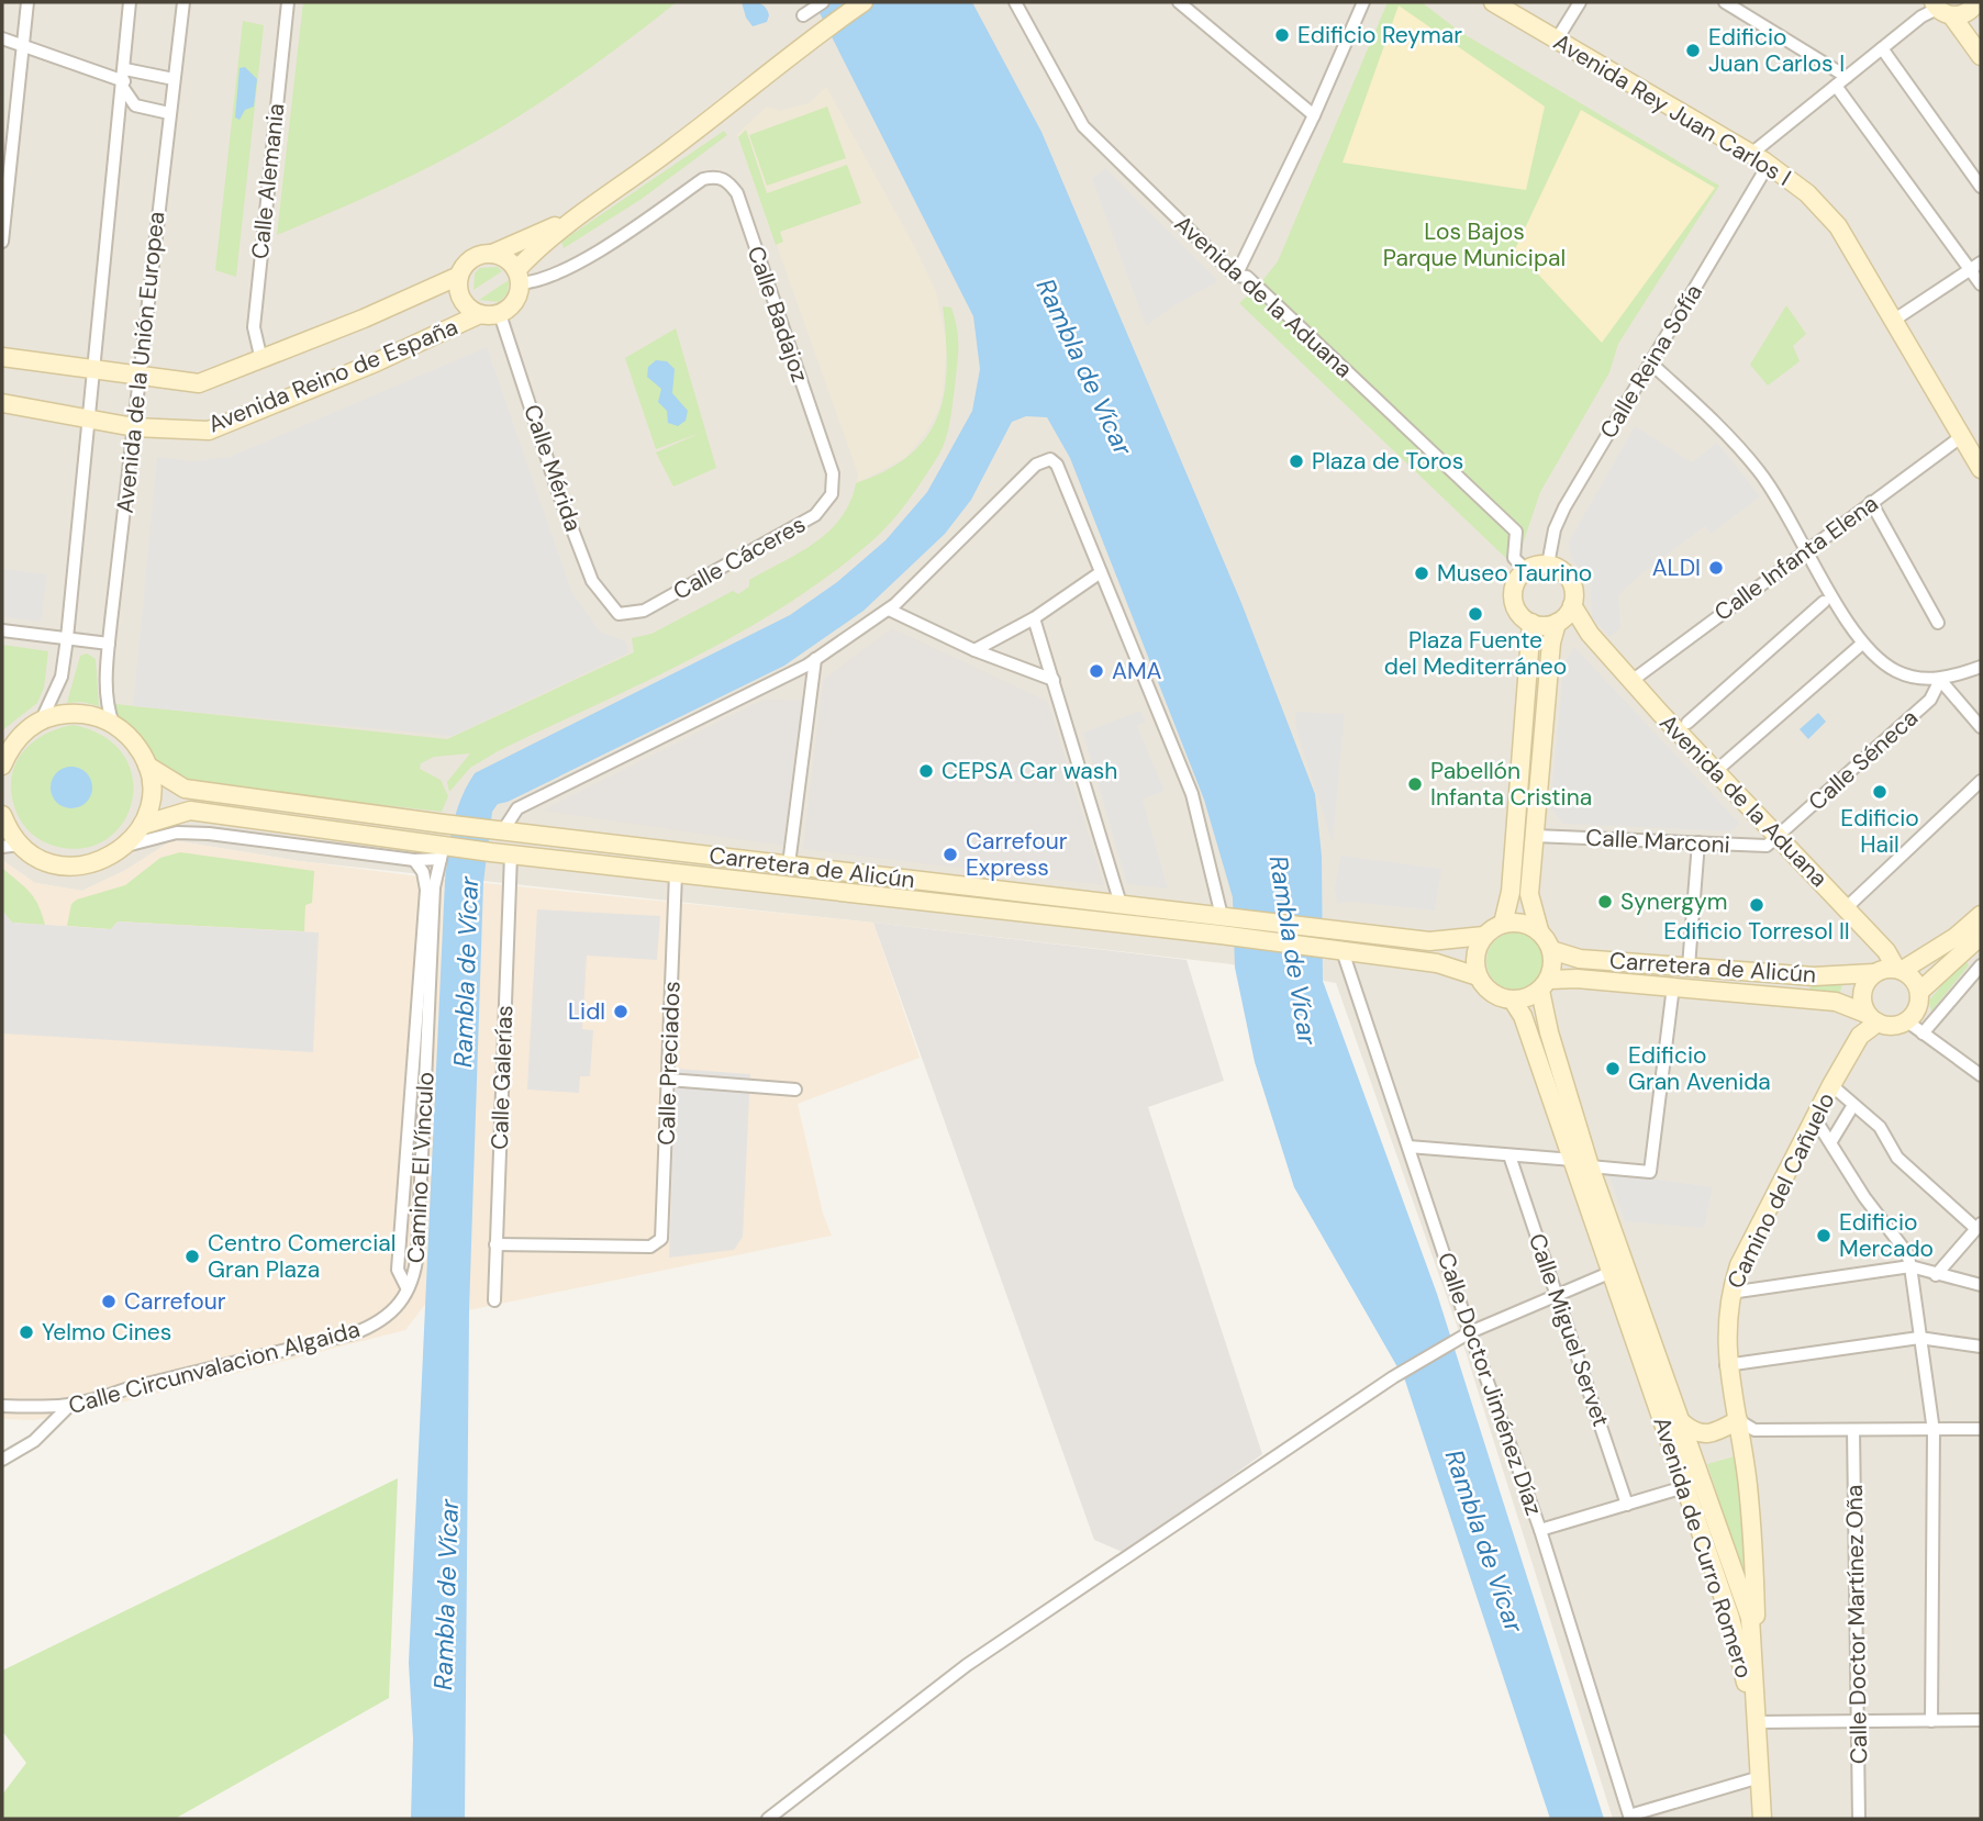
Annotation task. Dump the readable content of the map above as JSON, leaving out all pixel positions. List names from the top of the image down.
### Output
{
  "streets": {
    "main road": [
      "Avenida Rey Juan Carlos I",
      "Avenida de la Aduana",
      "Avenida Reino de España",
      "Carretera de Alicún",
      "Camino del Cañuelo",
      "Avenida de Curro Romero"
    ],
    "street": [
      "Calle Alemania",
      "Calle Badajoz",
      "Calle Reina Sofía",
      "Avenida de la Unión Europea",
      "Calle Mérida",
      "Calle Cáceres",
      "Calle Infanta Elena",
      "Calle Séneca",
      "Calle Marconi",
      "Calle Preciados",
      "Calle Galerías",
      "Camino El Vínculo",
      "Calle Miguel Servet",
      "Calle Circunvalacion Algaida",
      "Calle Doctor Jiménez Díaz",
      "Calle Doctor Martínez Oña"
    ]
  },
  "crossings": [
    ["Avenida Rey Juan Carlos I", "Calle Reina Sofía"],
    ["Avenida Rey Juan Carlos I", "Calle Infanta Elena"],
    ["Calle Alemania", "Avenida Reino de España"],
    ["Avenida de la Aduana", "Calle Reina Sofía"],
    ["Avenida de la Aduana", "Calle Infanta Elena"],
    ["Avenida de la Aduana", "Calle Séneca"],
    ["Avenida de la Aduana", "Calle Marconi"],
    ["Avenida de la Aduana", "Carretera de Alicún"],
    ["Avenida de la Aduana", "Camino del Cañuelo"],
    ["Calle Badajoz", "Avenida Reino de España"],
    ["Calle Badajoz", "Calle Mérida"],
    ["Calle Badajoz", "Calle Cáceres"],
    ["Avenida de la Unión Europea", "Avenida Reino de España"],
    ["Avenida Reino de España", "Calle Mérida"],
    ["Calle Mérida", "Calle Cáceres"],
    ["Calle Séneca", "Calle Marconi"],
    ["Carretera de Alicún", "Calle Preciados"],
    ["Carretera de Alicún", "Calle Galerías"],
    ["Carretera de Alicún", "Camino El Vínculo"],
    ["Carretera de Alicún", "Camino del Cañuelo"],
    ["Carretera de Alicún", "Calle Doctor Jiménez Díaz"],
    ["Carretera de Alicún", "Avenida de Curro Romero"],
    ["Calle Preciados", "Calle Galerías"],
    ["Camino El Vínculo", "Calle Circunvalacion Algaida"],
    ["Camino del Cañuelo", "Avenida de Curro Romero"]
  ],
  "water": ["Rambla de Vícar"],
  "parks": ["Los Bajos Parque Municipal"],
  "places": [
    "Edificio Reymar",
    "Edificio Juan Carlos I",
    "Plaza de Toros",
    "ALDI",
    "Museo Taurino",
    "Plaza Fuente del Mediterráneo",
    "AMA",
    "CEPSA Car wash",
    "Pabellón Infanta Cristina",
    "Edificio Hail",
    "Carrefour Express",
    "Synergym",
    "Edificio Torresol II",
    "Lidl",
    "Edificio Gran Avenida",
    "Edificio Mercado",
    "Centro Comercial Gran Plaza",
    "Carrefour",
    "Yelmo Cines"
  ]
}
